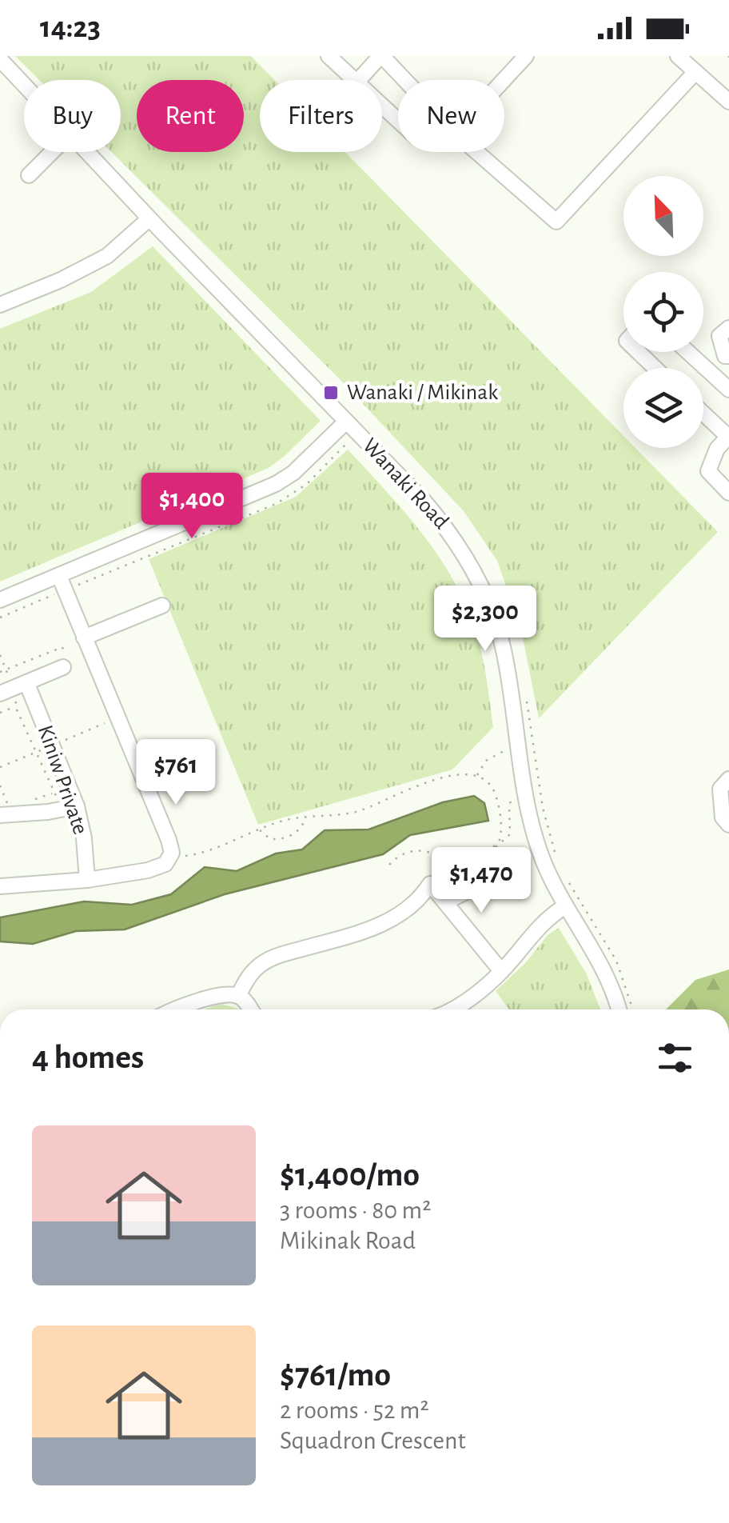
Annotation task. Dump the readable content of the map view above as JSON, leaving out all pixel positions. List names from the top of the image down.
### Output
{
  "streets": {
    "street": ["Wanaki Road", "Kiniw Private"]
  },
  "places": {
    "transit": ["Wanaki / Mikinak"]
  },
  "north": "top left",
  "page": {
    "status": "14:23",
    "chip": [
      "Buy",
      "Rent",
      "Filters",
      "New"
    ],
    "price": [
      "$1,400",
      "$2,300",
      "$761",
      "$1,470"
    ],
    "heading": "4 homes",
    "list": [
      {
        "name": "$1,400/mo",
        "note": "3 rooms · 80 m² · Mikinak Road"
      },
      {
        "name": "$761/mo",
        "note": "2 rooms · 52 m² · Squadron Crescent"
      }
    ]
  }
}
